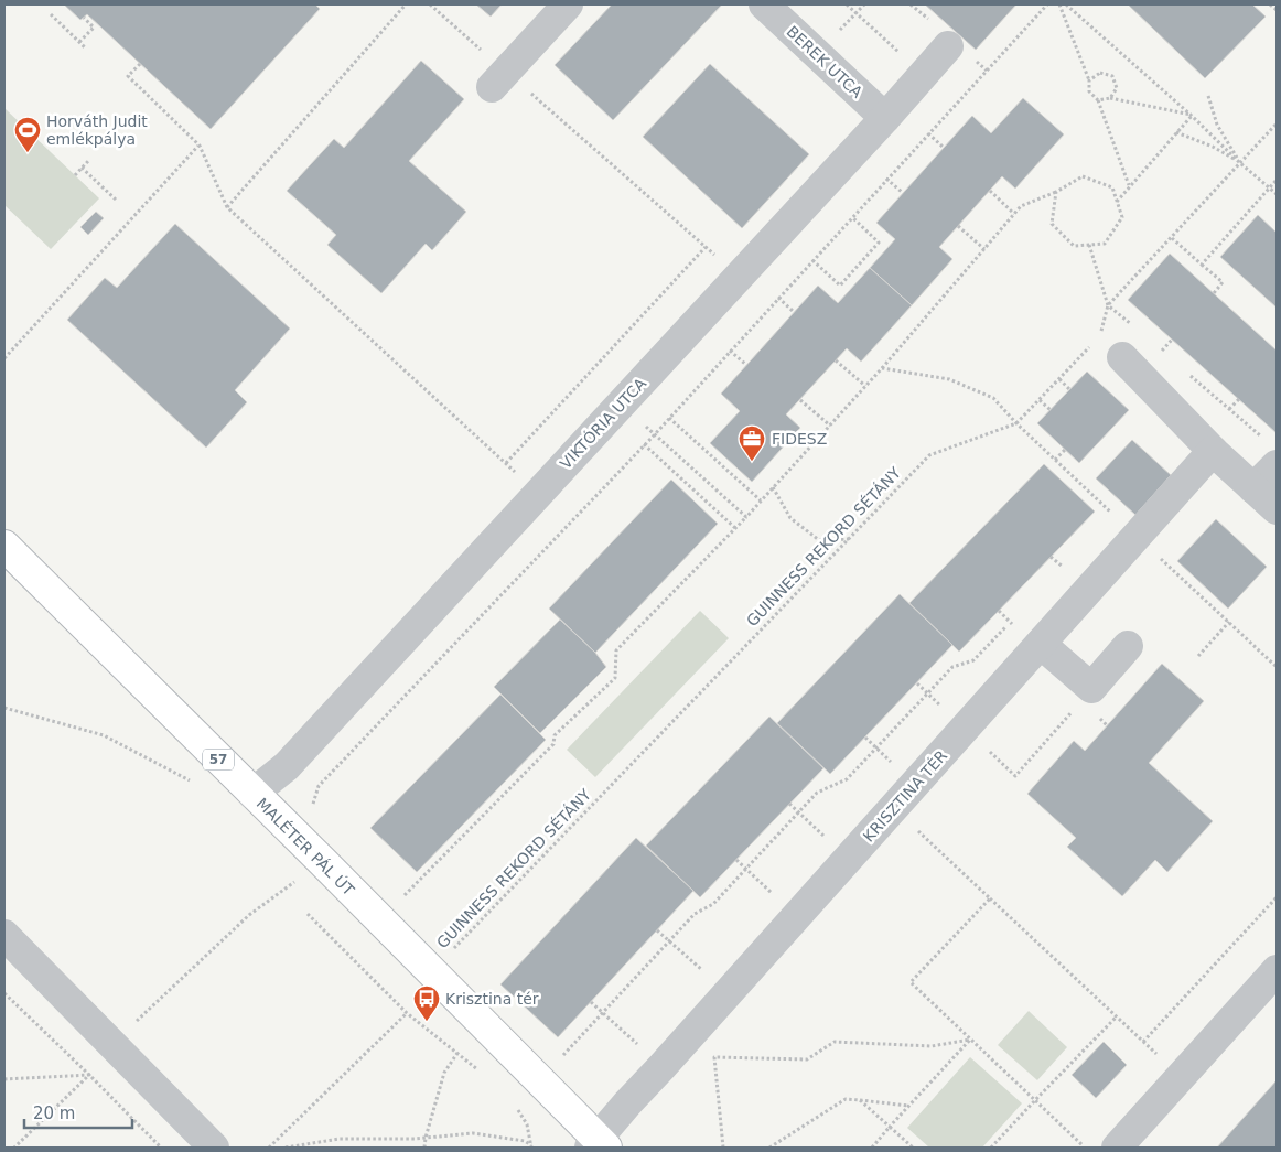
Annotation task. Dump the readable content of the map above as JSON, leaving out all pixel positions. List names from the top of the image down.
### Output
{
  "streets": {
    "main road": ["57", "MALÉTER PÁL ÚT"],
    "street": ["BEREK UTCA", "VIKTÓRIA UTCA", "KRISZTINA TÉR"],
    "path": ["GUINNESS REKORD SÉTÁNY"]
  },
  "crossings": [
    ["BEREK UTCA", "VIKTÓRIA UTCA"],
    ["VIKTÓRIA UTCA", "MALÉTER PÁL ÚT"],
    ["GUINNESS REKORD SÉTÁNY", "MALÉTER PÁL ÚT"],
    ["KRISZTINA TÉR", "MALÉTER PÁL ÚT"]
  ],
  "places": {
    "sports": ["Horváth Judit emlékpálya"],
    "office": ["FIDESZ"],
    "bus stop": ["Krisztina tér"]
  },
  "scale_bar": "20 m"
}
